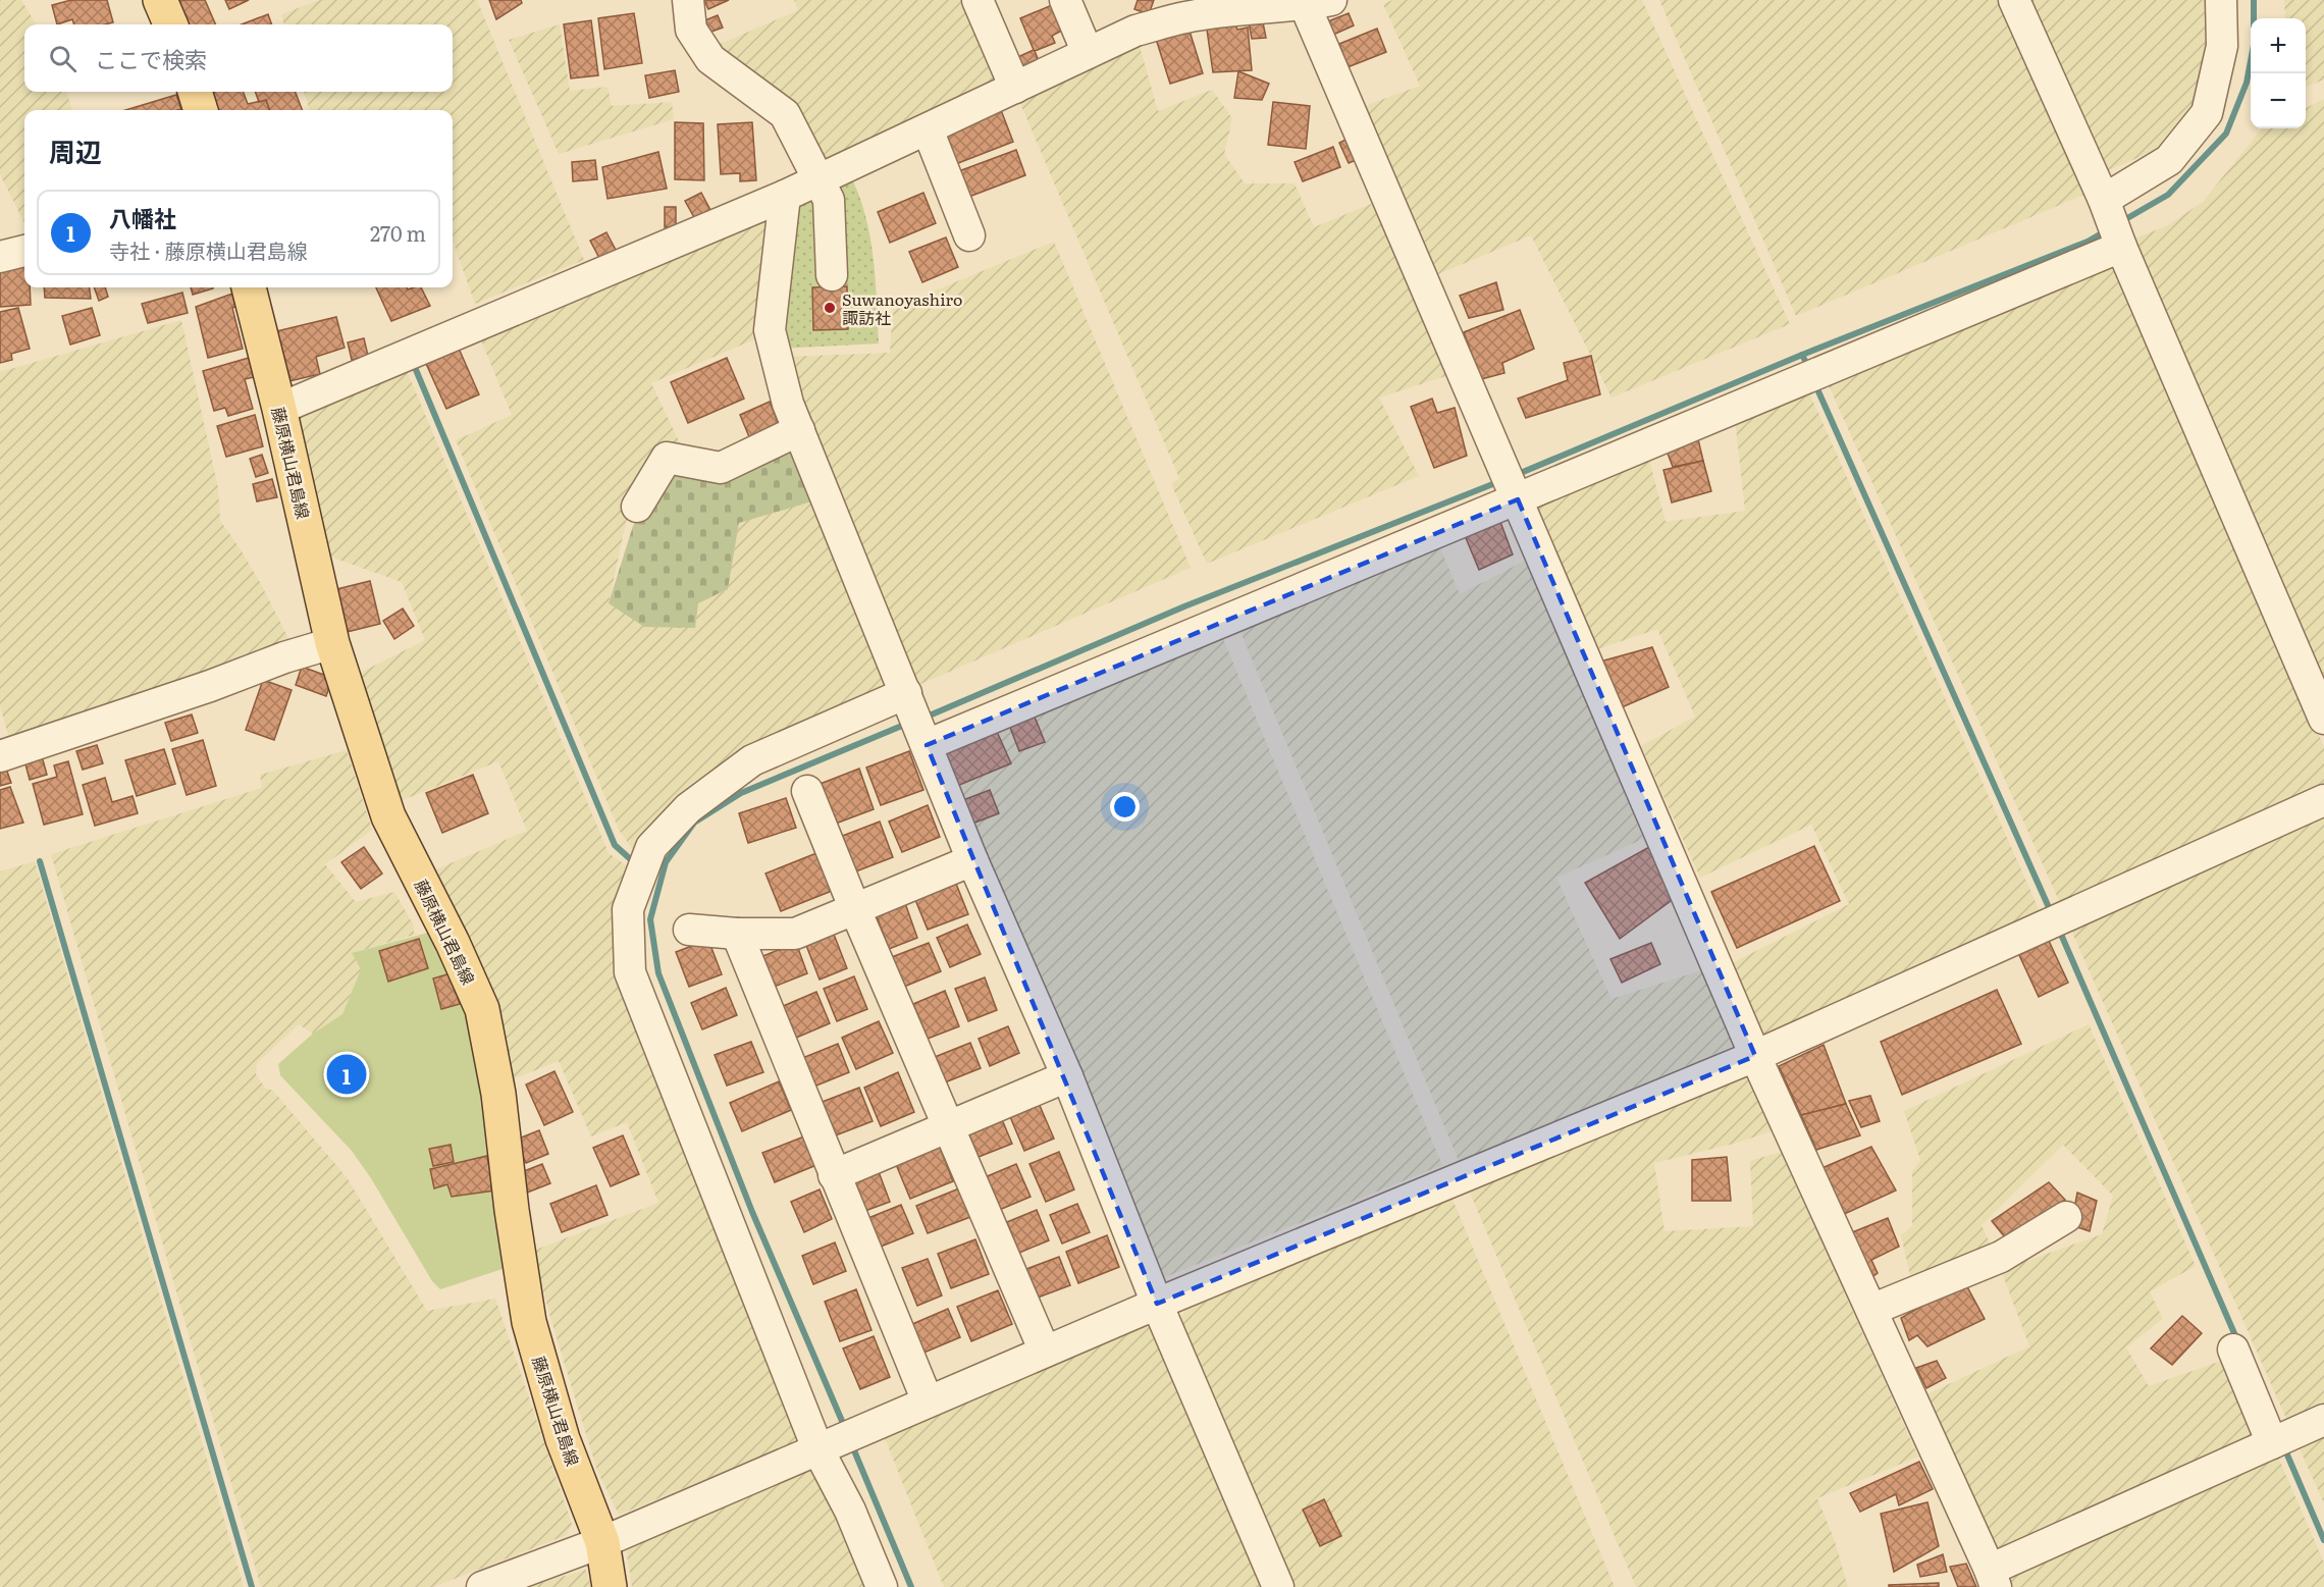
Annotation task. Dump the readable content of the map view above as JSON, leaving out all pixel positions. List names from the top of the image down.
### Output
{
  "streets": {
    "main road": ["藤原横山君島線"]
  },
  "places": ["Suwanoyashiro 諏訪社"],
  "page": {
    "map_buttons": ["+", "−"],
    "search": "ここで検索",
    "heading": "周辺",
    "list": [
      {
        "mark": "1",
        "name": "八幡社",
        "note": "寺社 · 藤原横山君島線",
        "value": "270 m"
      }
    ],
    "pins": "1"
  }
}
